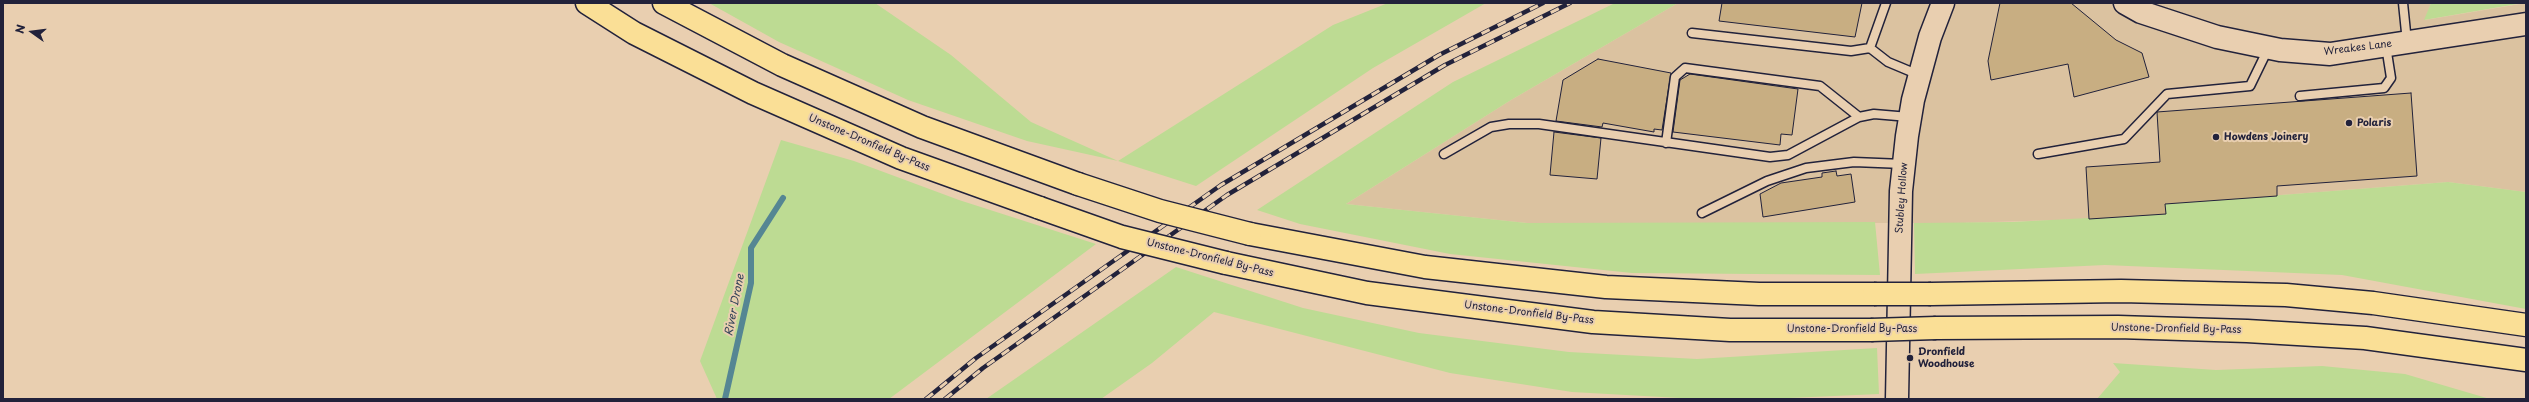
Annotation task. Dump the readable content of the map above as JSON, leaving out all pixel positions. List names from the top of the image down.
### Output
{
  "streets": {
    "highway": ["Unstone-Dronfield By-Pass"],
    "main road": ["Wreakes Lane", "Stubley Hollow"]
  },
  "water": ["River Drone"],
  "places": ["Polaris", "Howdens Joinery", "Dronfield Woodhouse"],
  "north": "left"
}
